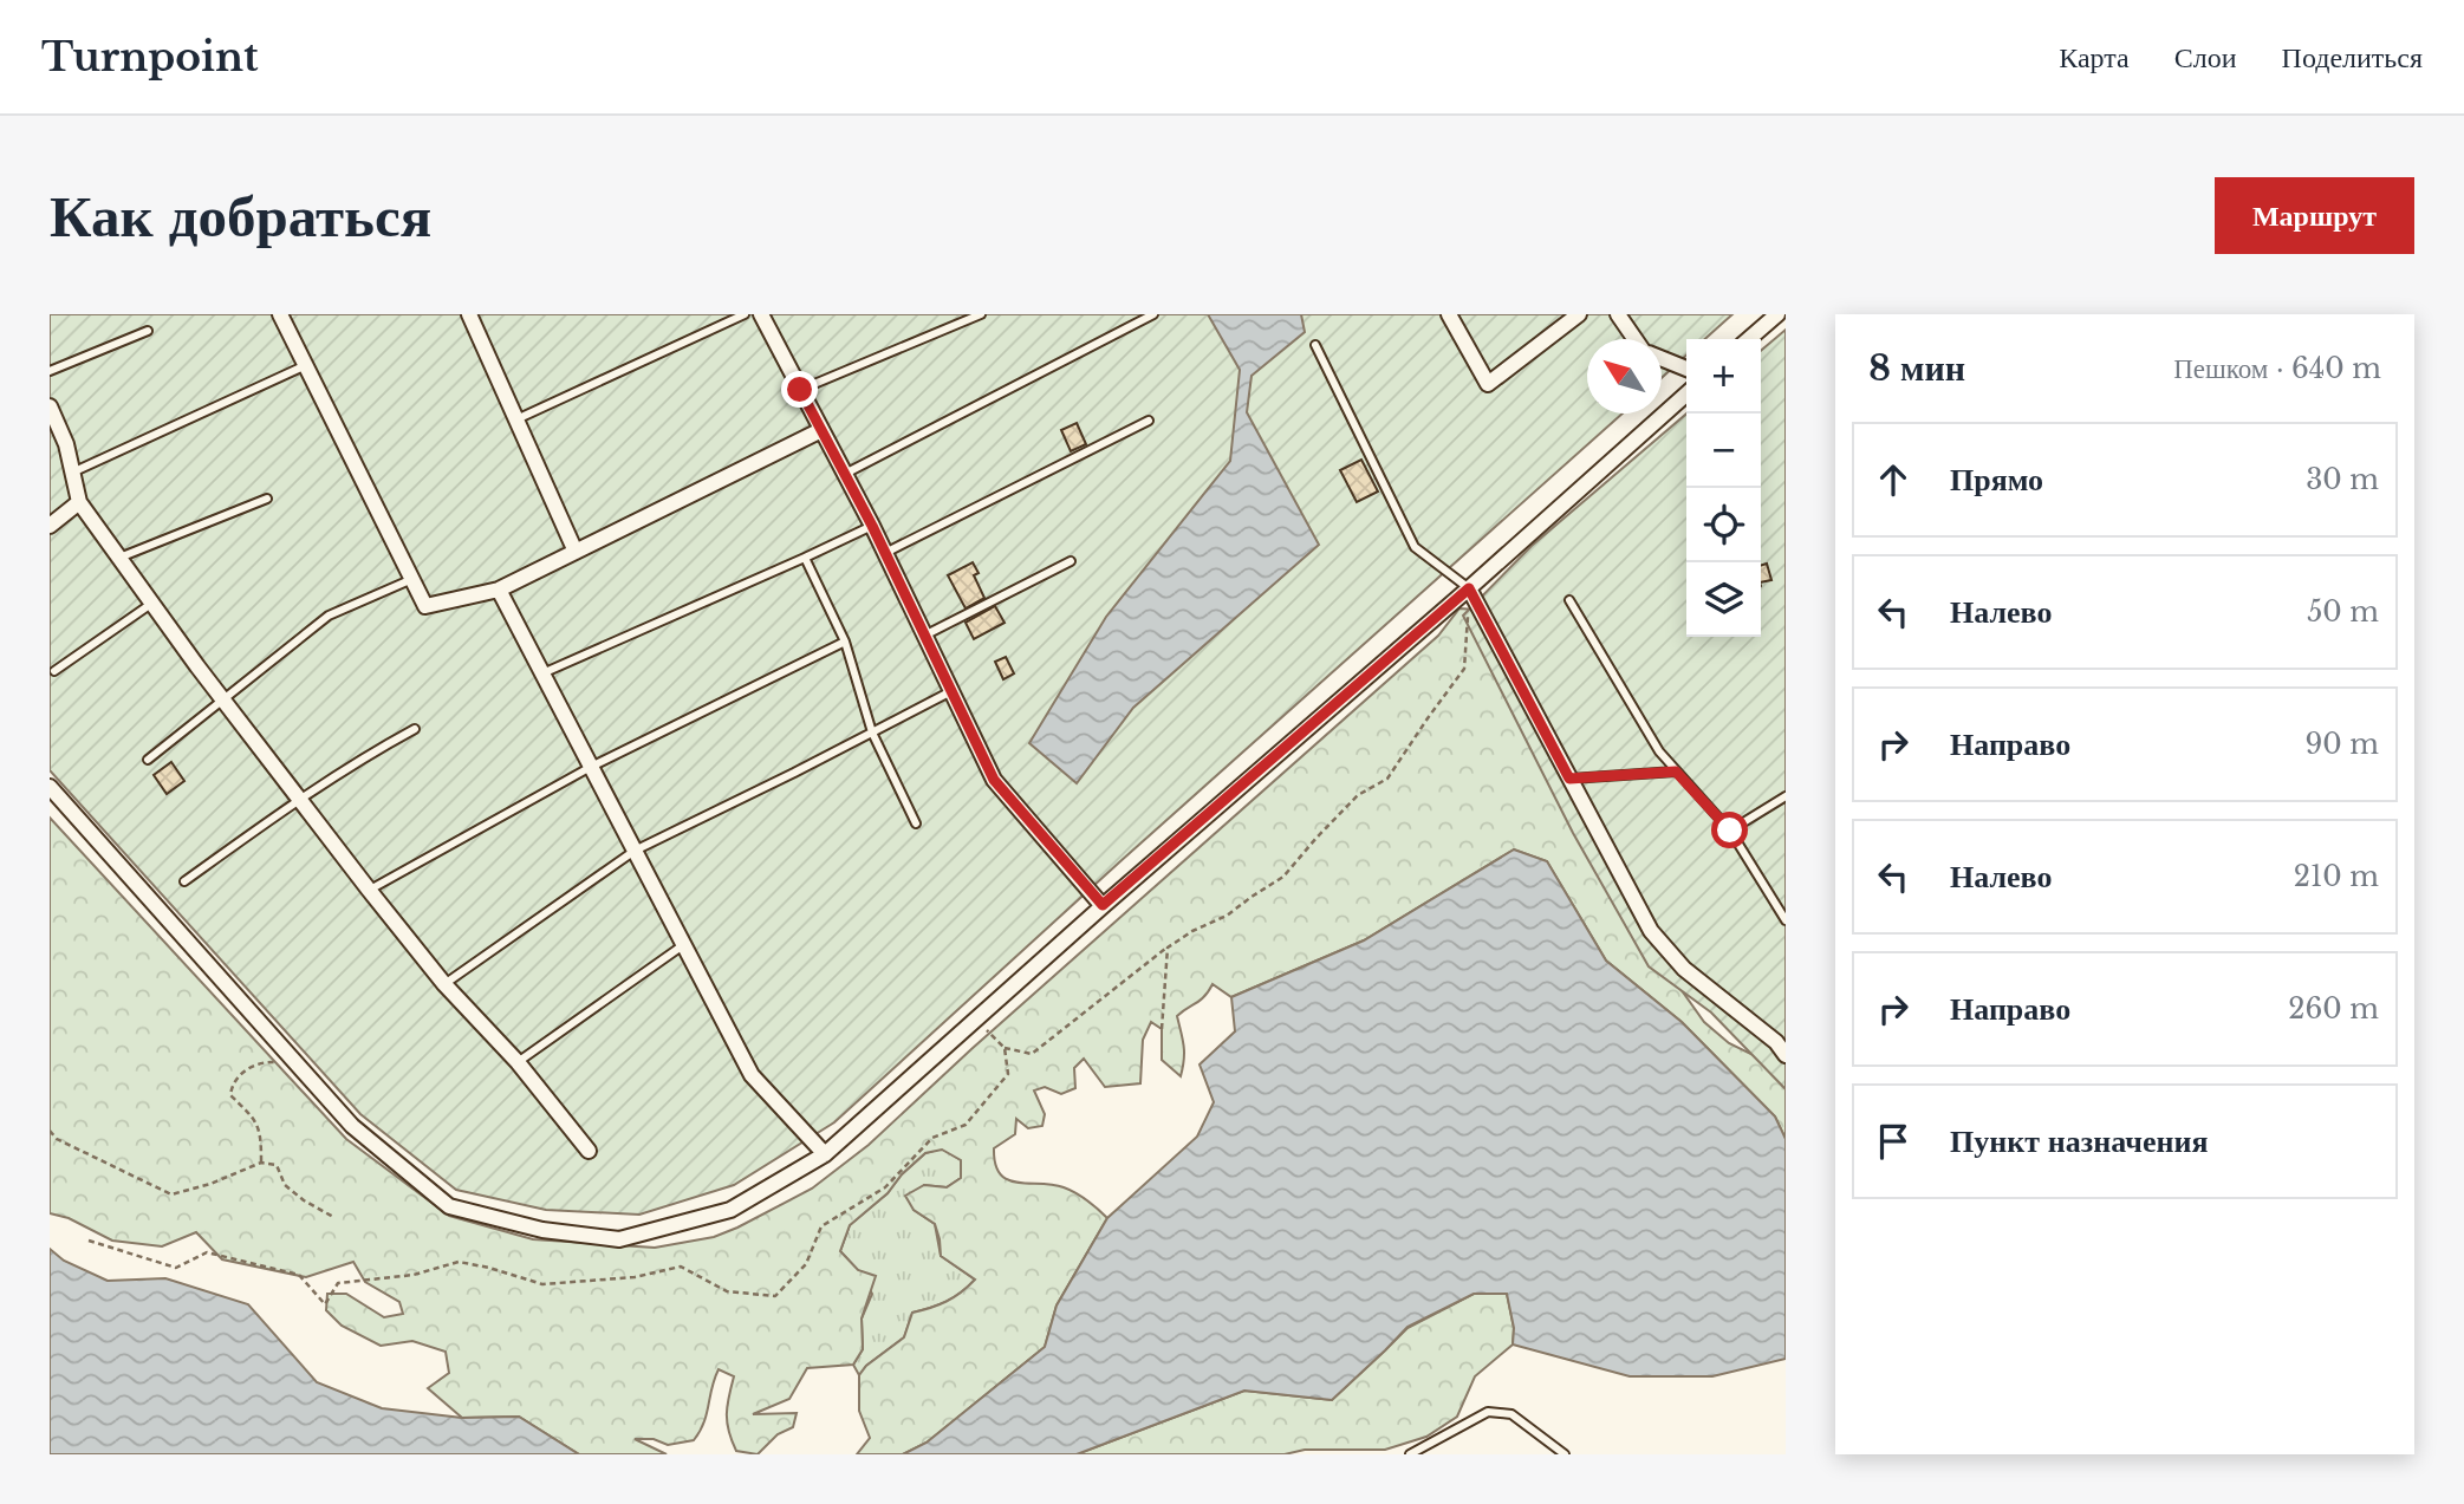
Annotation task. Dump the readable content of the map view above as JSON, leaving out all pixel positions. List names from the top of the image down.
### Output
{
  "north": "top left",
  "page": {
    "header": "Turnpoint",
    "nav": ["Карта", "Слои", "Поделиться"],
    "buttons": "Маршрут",
    "title": "Как добраться",
    "heading": ["8 мин", "Пешком · 640 m"],
    "map_buttons": ["+", "−"],
    "list": [
      ["Прямо", "30 m"],
      ["Налево", "50 m"],
      ["Направо", "90 m"],
      ["Налево", "210 m"],
      ["Направо", "260 m"],
      "Пункт назначения"
    ]
  }
}
